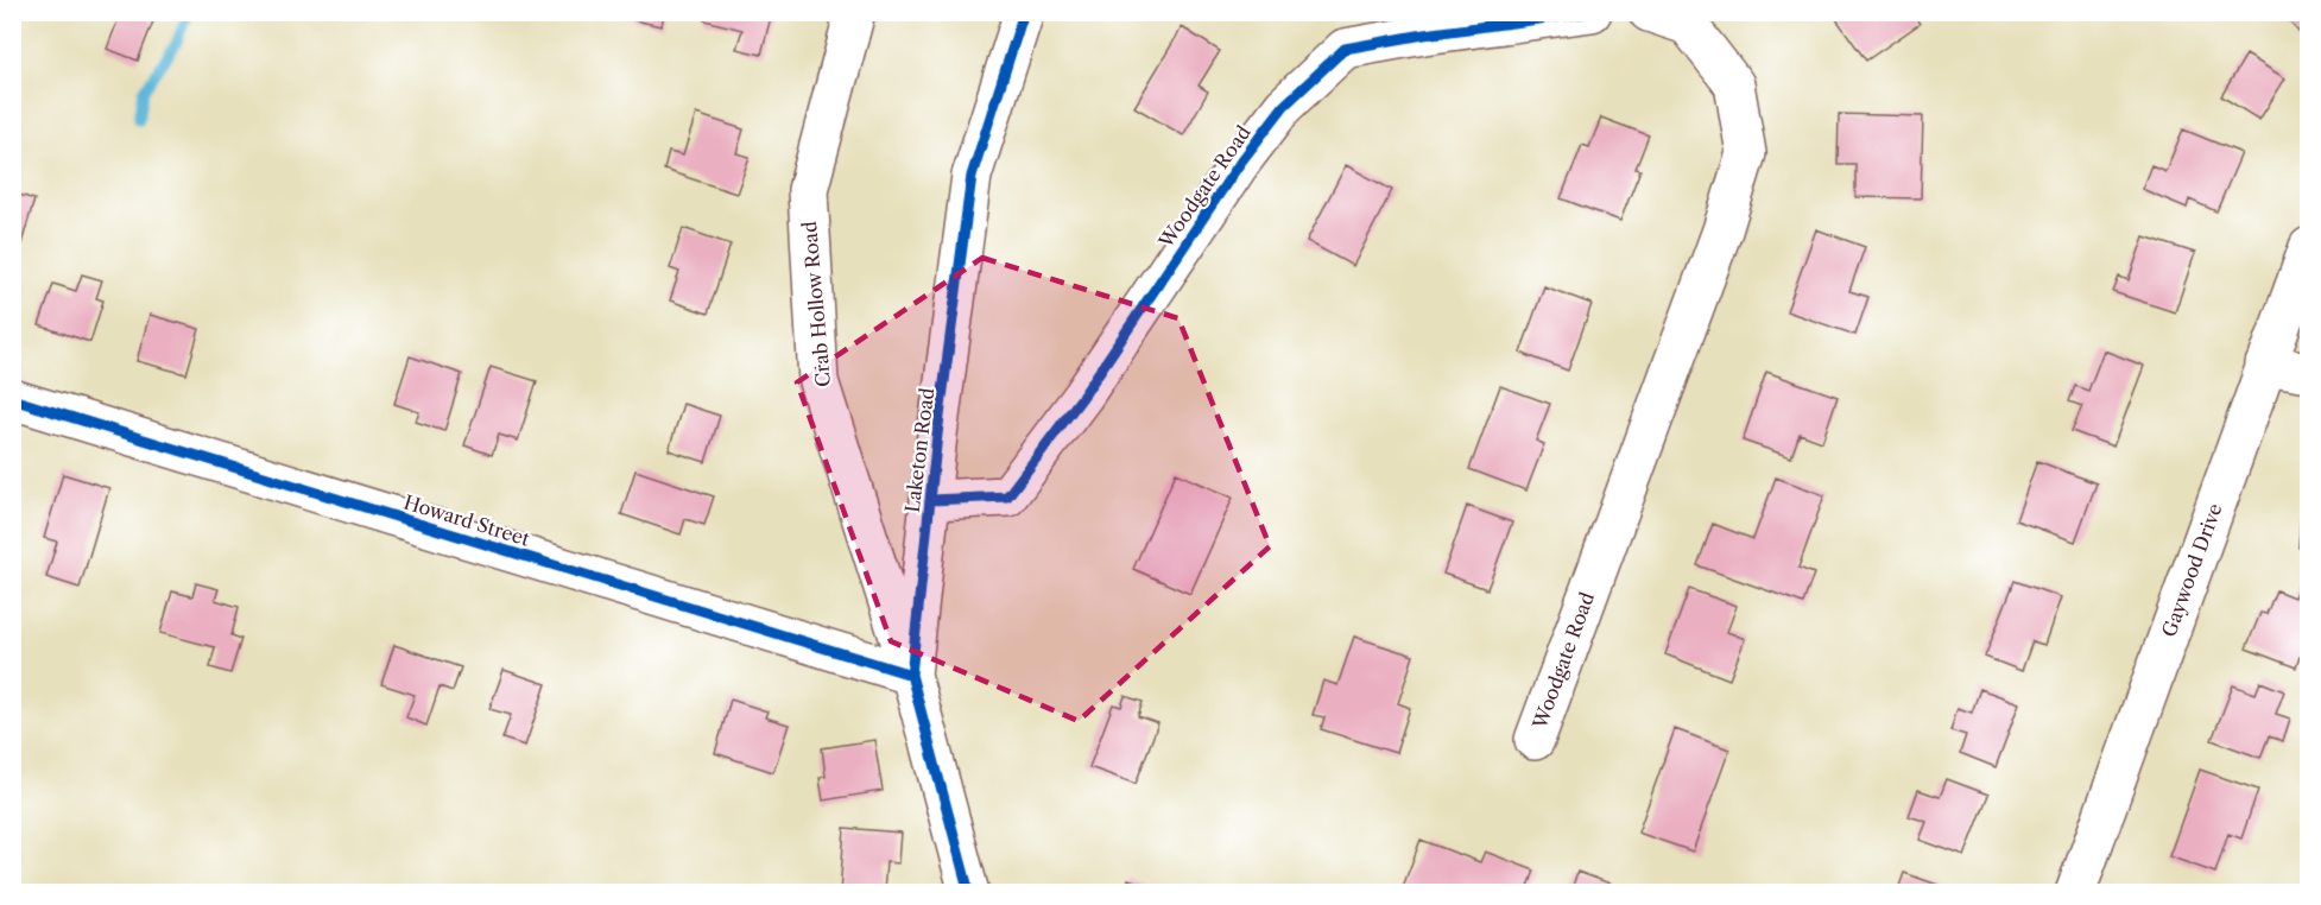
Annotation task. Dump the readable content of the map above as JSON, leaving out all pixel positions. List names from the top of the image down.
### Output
{
  "streets": {
    "street": [
      "Woodgate Road",
      "Crab Hollow Road",
      "Laketon Road",
      "Howard Street",
      "Gaywood Drive"
    ]
  },
  "crossings": [
    ["Woodgate Road", "Laketon Road"],
    ["Crab Hollow Road", "Laketon Road"],
    ["Crab Hollow Road", "Howard Street"],
    ["Laketon Road", "Howard Street"]
  ]
}
